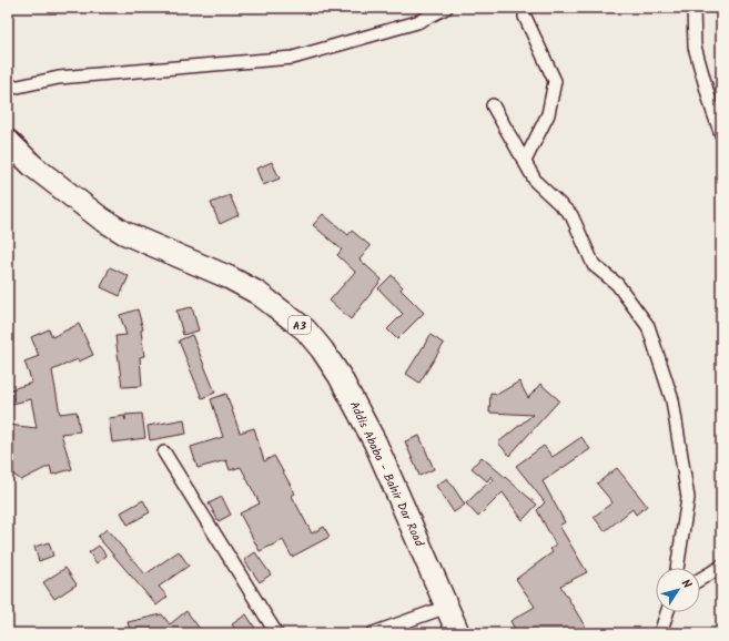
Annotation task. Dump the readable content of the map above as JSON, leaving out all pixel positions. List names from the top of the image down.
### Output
{
  "streets": {
    "highway": ["A3", "Addis Ababa - Bahir Dar Road"]
  },
  "north": "top right"
}
